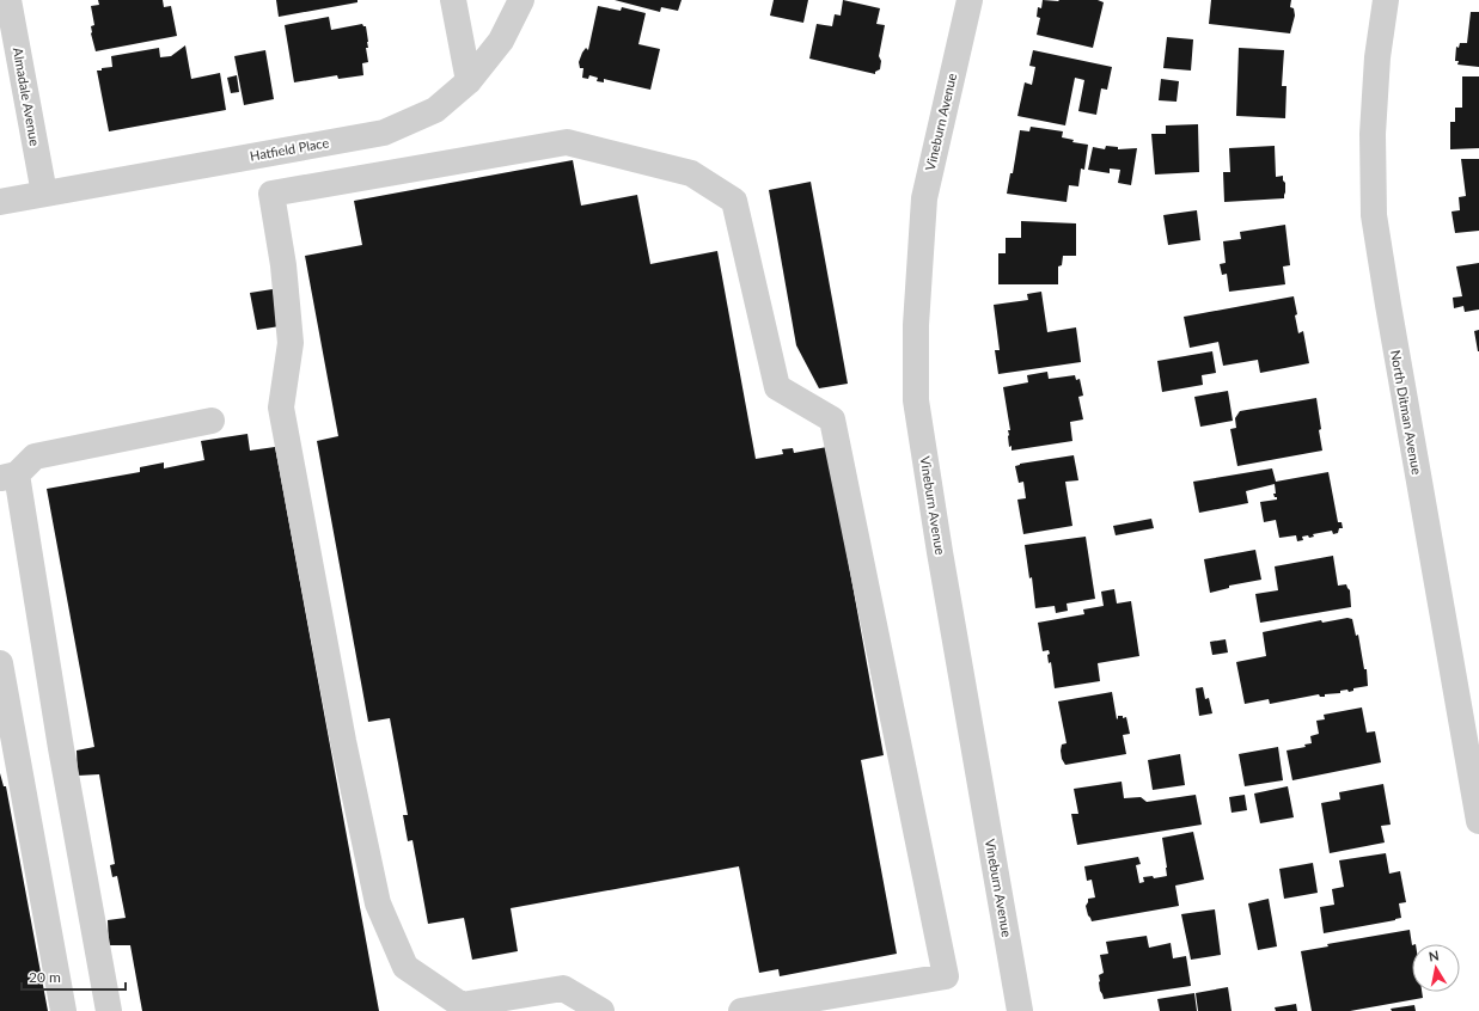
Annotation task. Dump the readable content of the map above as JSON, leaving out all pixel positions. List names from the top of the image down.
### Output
{
  "streets": {
    "street": [
      "Almadale Avenue",
      "Vineburn Avenue",
      "Hatfield Place",
      "North Ditman Avenue"
    ]
  },
  "crossings": [
    ["Almadale Avenue", "Hatfield Place"]
  ],
  "scale_bar": "20 m",
  "north": "top"
}
